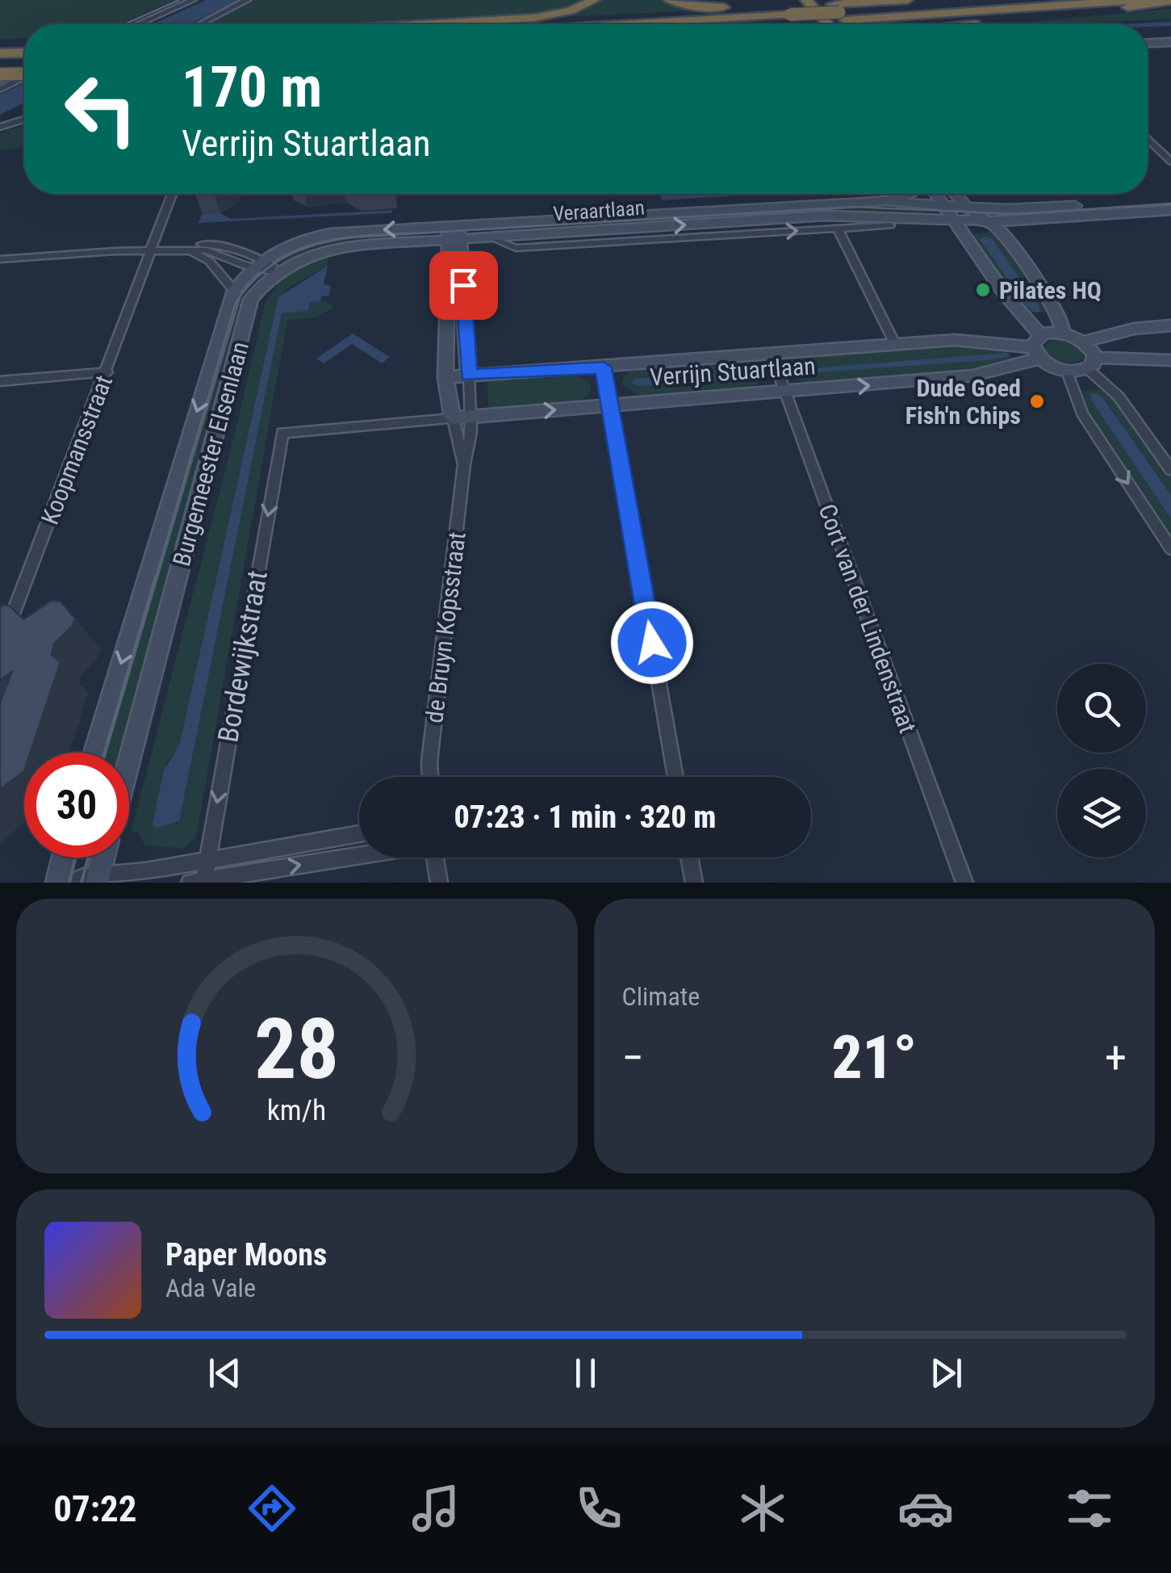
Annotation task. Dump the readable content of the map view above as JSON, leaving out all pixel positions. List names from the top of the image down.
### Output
{
  "streets": {
    "street": [
      "Veraartlaan",
      "Verrijn Stuartlaan",
      "Koopmansstraat",
      "Burgemeester Elsenlaan",
      "Cort van der Lindenstraat",
      "de Bruyn Kopsstraat",
      "Bordewijkstraat"
    ]
  },
  "crossings": [
    ["Veraartlaan", "Burgemeester Elsenlaan"],
    ["Veraartlaan", "de Bruyn Kopsstraat"],
    ["Verrijn Stuartlaan", "Cort van der Lindenstraat"],
    ["Verrijn Stuartlaan", "de Bruyn Kopsstraat"],
    ["Verrijn Stuartlaan", "Bordewijkstraat"],
    ["Burgemeester Elsenlaan", "de Bruyn Kopsstraat"]
  ],
  "one_way": ["Bordewijkstraat"],
  "places": ["Pilates HQ", "Dude Goed Fish'n Chips"],
  "page": {
    "turn": ["170 m", "Verrijn Stuartlaan"],
    "limit": "30",
    "trip": "07:23 · 1 min · 320 m",
    "tile": "Climate",
    "heat": ["−", "21°", "+"],
    "song": ["Paper Moons", "Ada Vale"],
    "tabs": "07:22",
    "gauge": ["28", "km/h"]
  }
}
